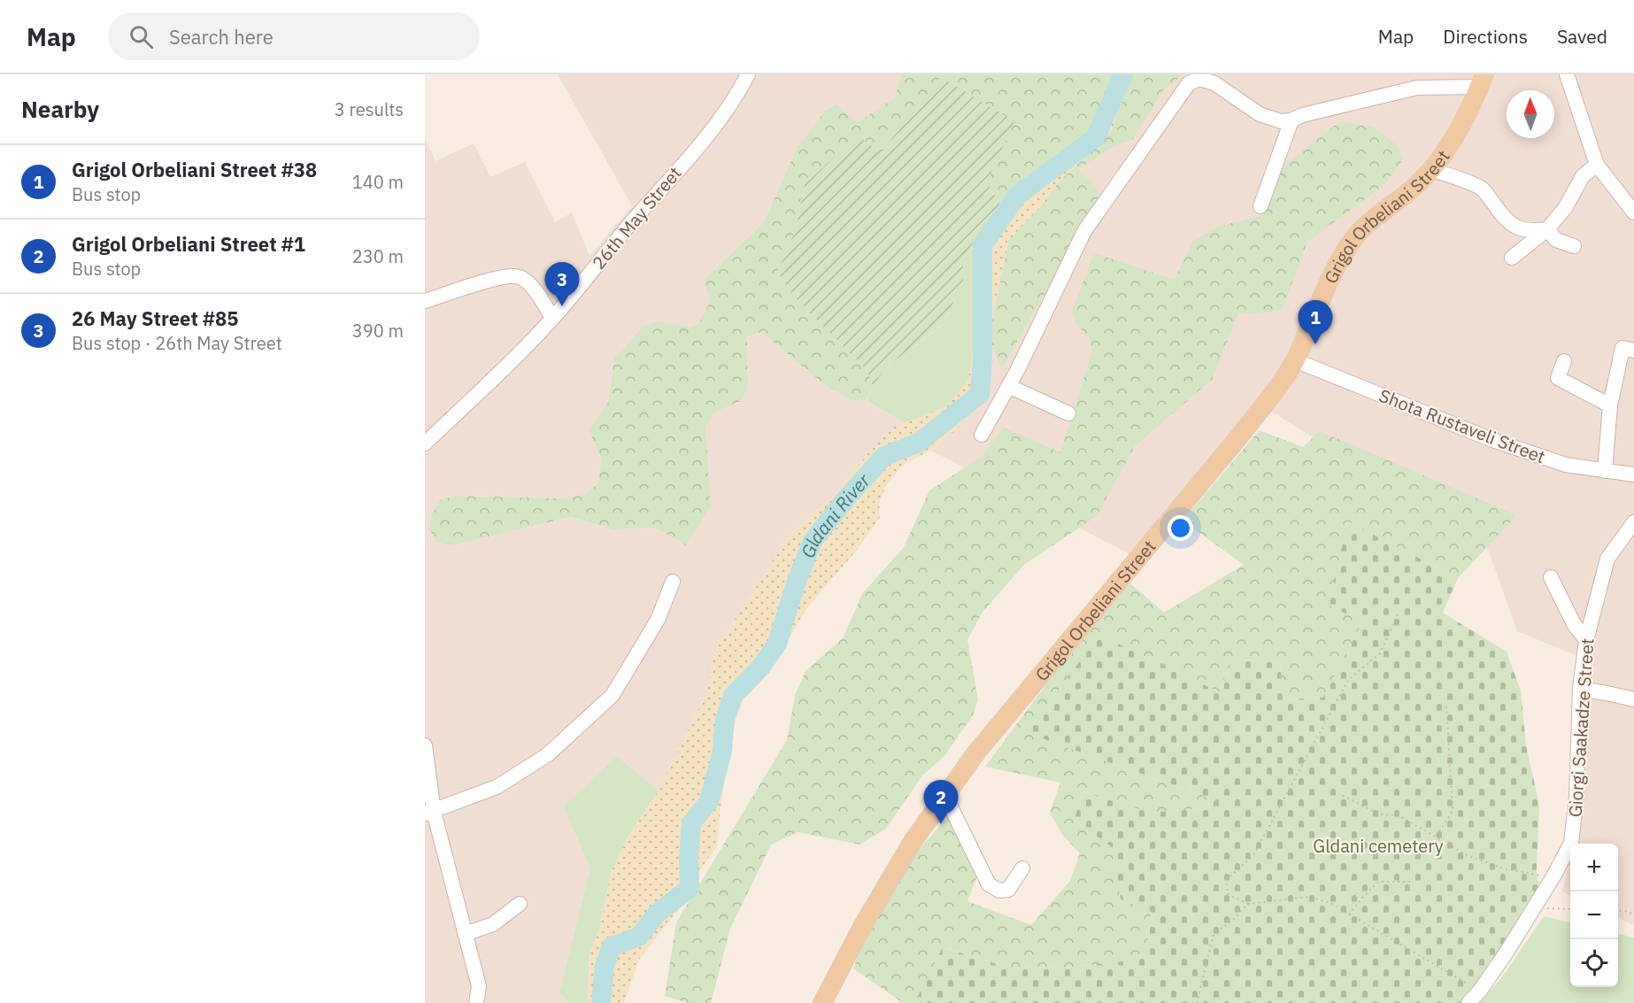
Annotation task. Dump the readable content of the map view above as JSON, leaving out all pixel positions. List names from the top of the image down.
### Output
{
  "streets": {
    "main road": ["Grigol Orbeliani Street"],
    "street": ["26th May Street", "Shota Rustaveli Street", "Giorgi Saakadze Street"]
  },
  "crossings": [
    ["Grigol Orbeliani Street", "Shota Rustaveli Street"]
  ],
  "water": ["Gldani River"],
  "parks": ["Gldani cemetery"],
  "north": "top",
  "page": {
    "header": "Map",
    "search": "Search here",
    "nav": ["Map", "Directions", "Saved"],
    "heading": ["Nearby", "3 results"],
    "list": [
      {
        "mark": "1",
        "name": "Grigol Orbeliani Street #38",
        "note": "Bus stop",
        "value": "140 m"
      },
      {
        "mark": "2",
        "name": "Grigol Orbeliani Street #1",
        "note": "Bus stop",
        "value": "230 m"
      },
      {
        "mark": "3",
        "name": "26 May Street #85",
        "note": "Bus stop · 26th May Street",
        "value": "390 m"
      }
    ],
    "pins": ["3", "1", "2"],
    "map_buttons": ["+", "−"]
  }
}
